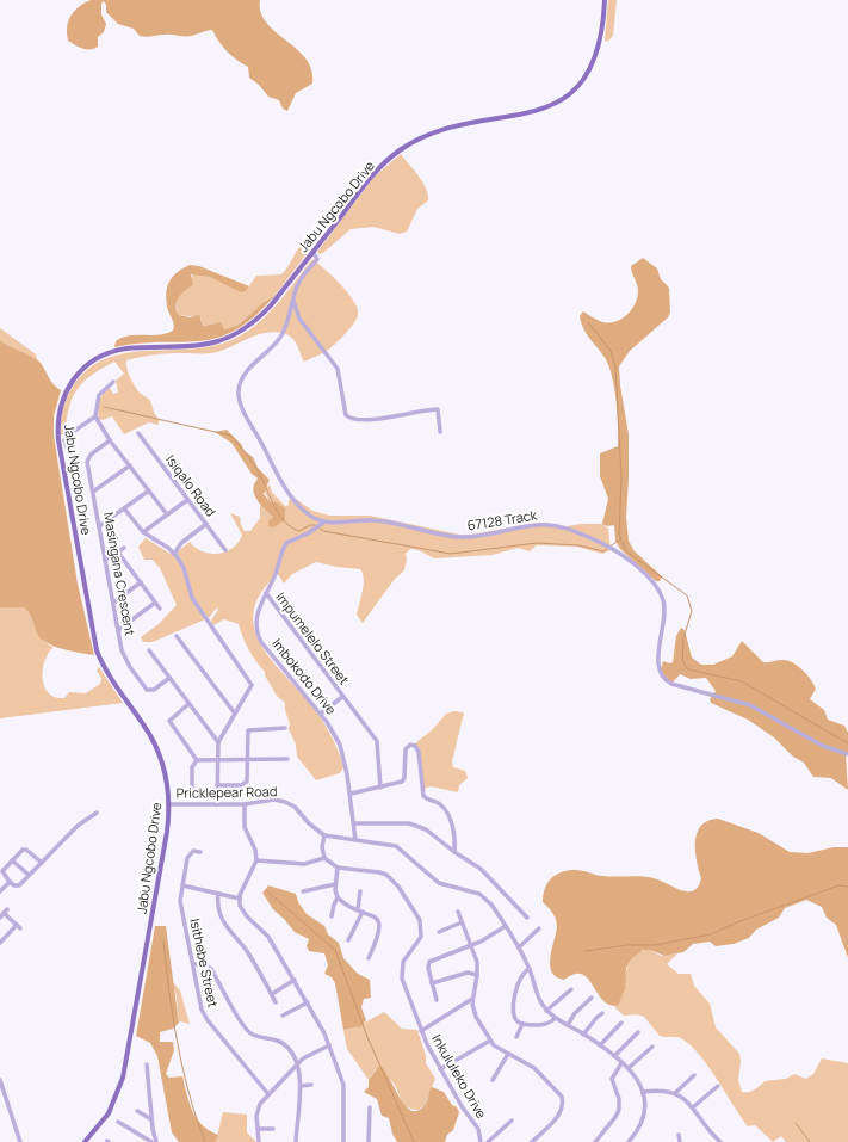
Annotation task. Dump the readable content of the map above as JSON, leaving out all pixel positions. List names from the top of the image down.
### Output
{
  "streets": {
    "main road": ["Jabu Ngcobo Drive"],
    "street": [
      "Isiqalo Road",
      "67128 Track",
      "Masingana Crescent",
      "Impumelelo Street",
      "Imbokodo Drive",
      "Pricklepear Road",
      "Isithebe Street",
      "Inkululeko Drive"
    ]
  },
  "crossings": [
    ["Jabu Ngcobo Drive", "Pricklepear Road"],
    ["67128 Track", "Imbokodo Drive"],
    ["Impumelelo Street", "Imbokodo Drive"],
    ["Imbokodo Drive", "Pricklepear Road"]
  ]
}
